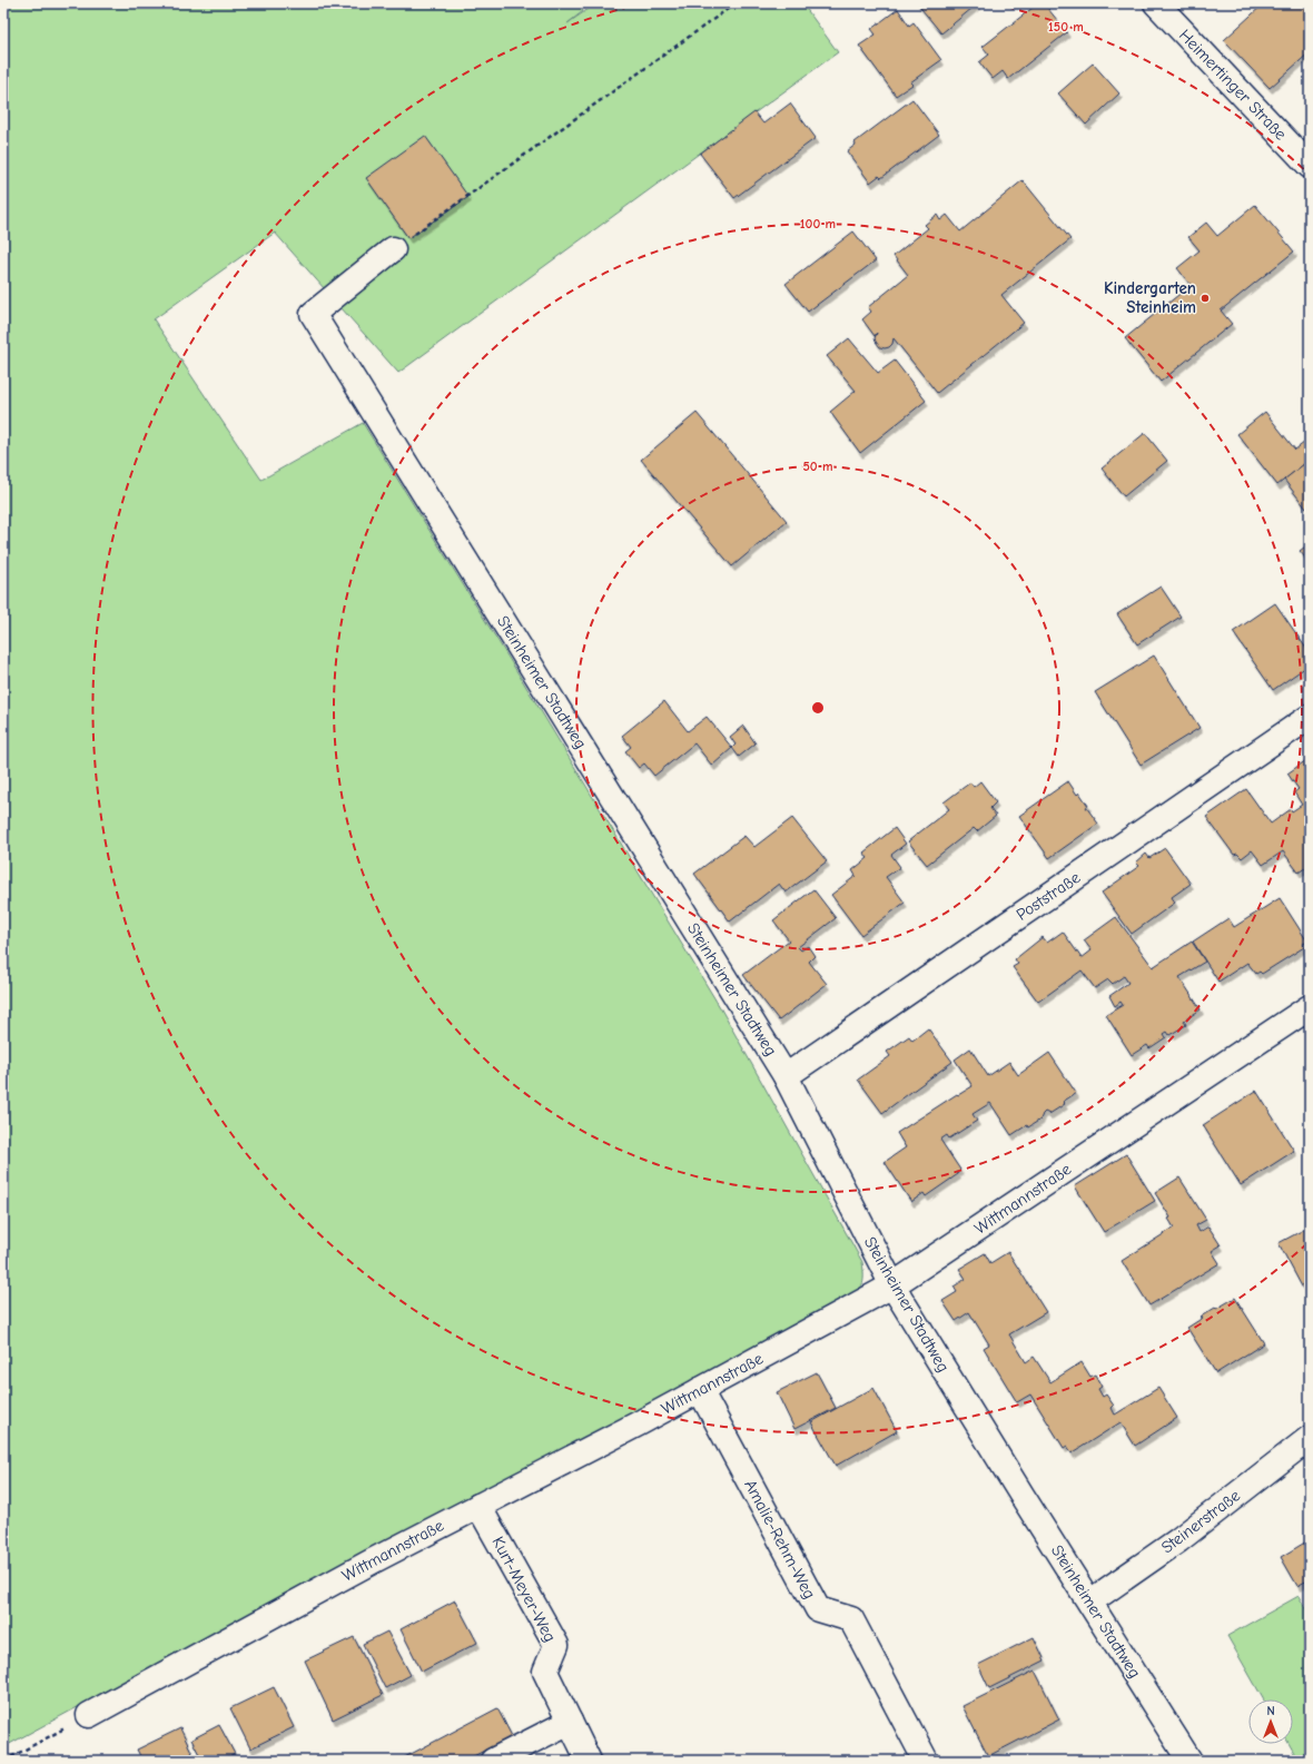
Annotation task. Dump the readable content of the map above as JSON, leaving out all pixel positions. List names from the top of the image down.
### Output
{
  "streets": {
    "street": [
      "Heimertinger Straße",
      "Steinheimer Stadtweg",
      "Poststraße",
      "Wittmannstraße",
      "Steinerstraße",
      "Amalie-Rehm-Weg",
      "Kurt-Meyer-Weg"
    ]
  },
  "crossings": [
    ["Steinheimer Stadtweg", "Poststraße"],
    ["Steinheimer Stadtweg", "Wittmannstraße"],
    ["Steinheimer Stadtweg", "Steinerstraße"],
    ["Wittmannstraße", "Amalie-Rehm-Weg"],
    ["Wittmannstraße", "Kurt-Meyer-Weg"]
  ],
  "places": ["Kindergarten Steinheim"],
  "north": "top",
  "rings": ["150 m", "100 m", "50 m"]
}
